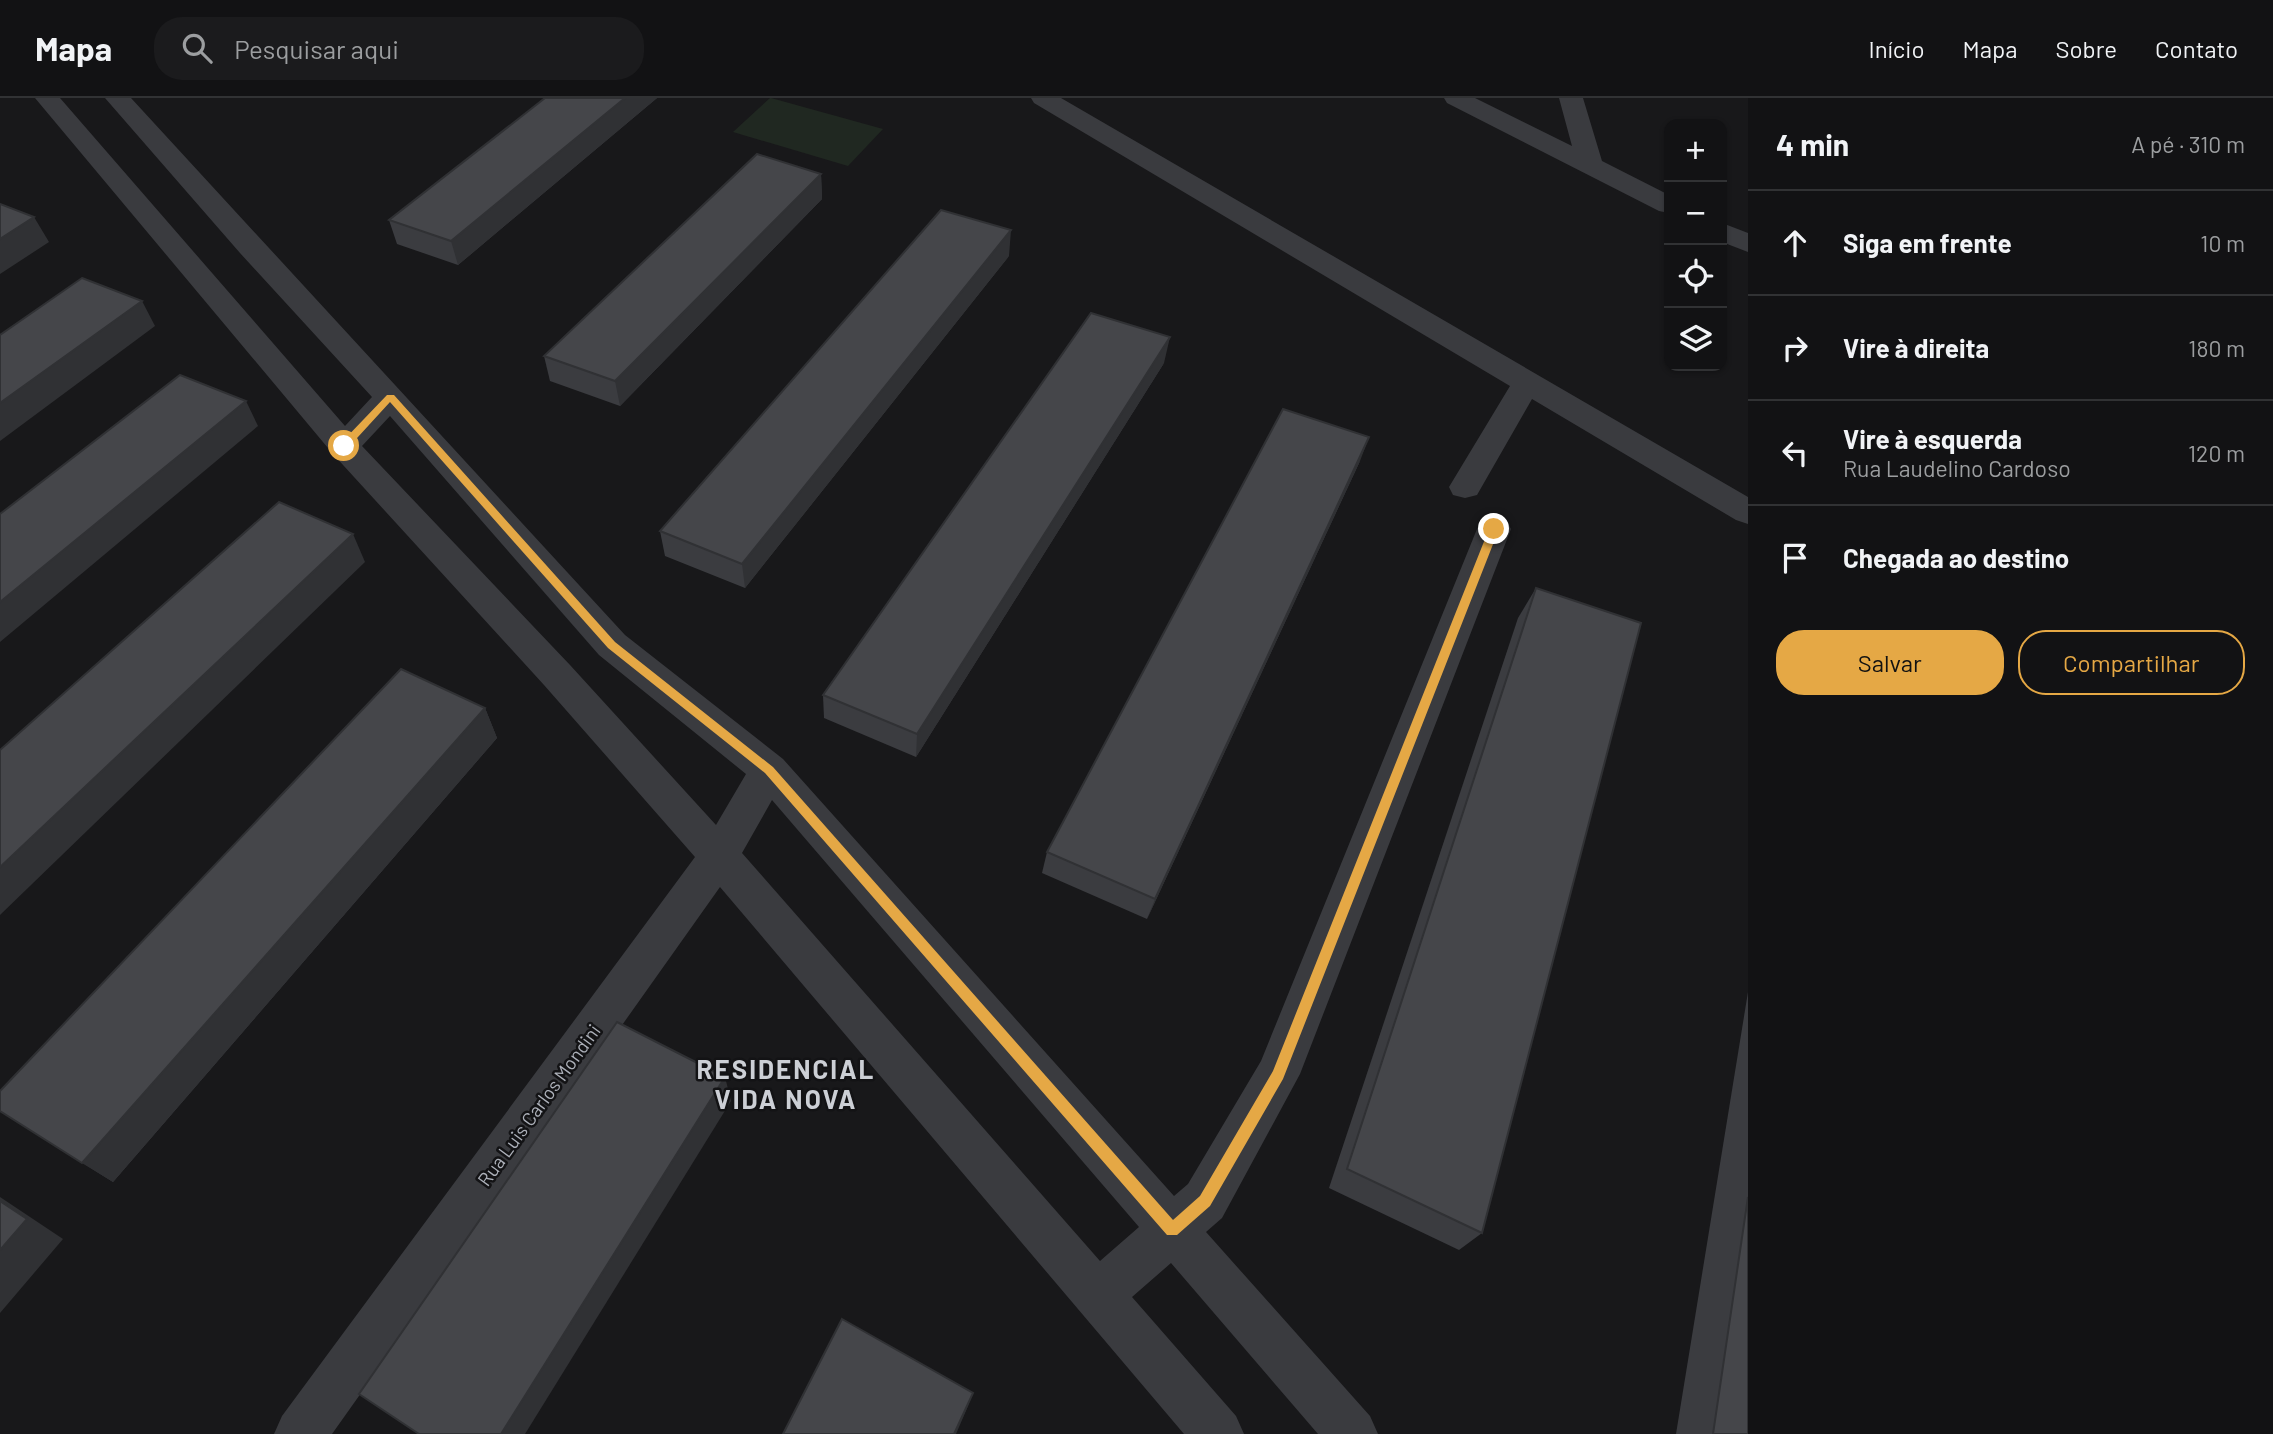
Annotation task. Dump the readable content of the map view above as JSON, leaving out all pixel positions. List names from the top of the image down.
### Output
{
  "streets": {
    "street": ["Rua Luis Carlos Mondini"]
  },
  "districts": ["RESIDENCIAL VIDA NOVA"],
  "page": {
    "header": "Mapa",
    "search": "Pesquisar aqui",
    "nav": [
      "Início",
      "Mapa",
      "Sobre",
      "Contato"
    ],
    "heading": ["4 min", "A pé · 310 m"],
    "map_buttons": ["+", "−"],
    "list": [
      ["Siga em frente", "10 m"],
      ["Vire à direita", "180 m"],
      ["Vire à esquerda", "Rua Laudelino Cardoso", "120 m"],
      "Chegada ao destino"
    ],
    "buttons": ["Salvar", "Compartilhar"]
  }
}
